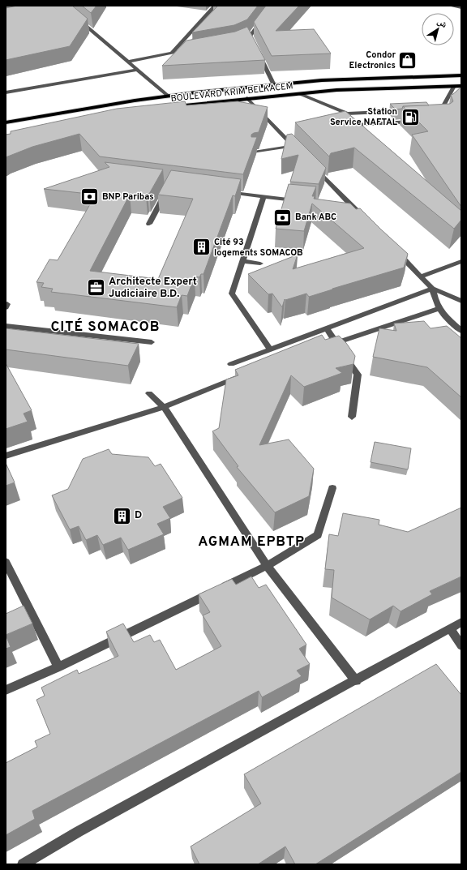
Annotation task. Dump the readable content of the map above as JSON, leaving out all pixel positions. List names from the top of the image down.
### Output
{
  "streets": {
    "main road": ["BOULEVARD KRIM BELKACEM"]
  },
  "districts": ["CITÉ SOMACOB", "AGMAM EPBTP"],
  "places": {
    "shop": ["Condor Electronics"],
    "fuel station": ["Station Service NAFTAL"],
    "bank": ["BNP Paribas", "Bank ABC"],
    "building": ["Cité 93 logements SOMACOB", "D"],
    "office": ["Architecte Expert Judiciaire B.D."]
  },
  "north": "top right"
}
